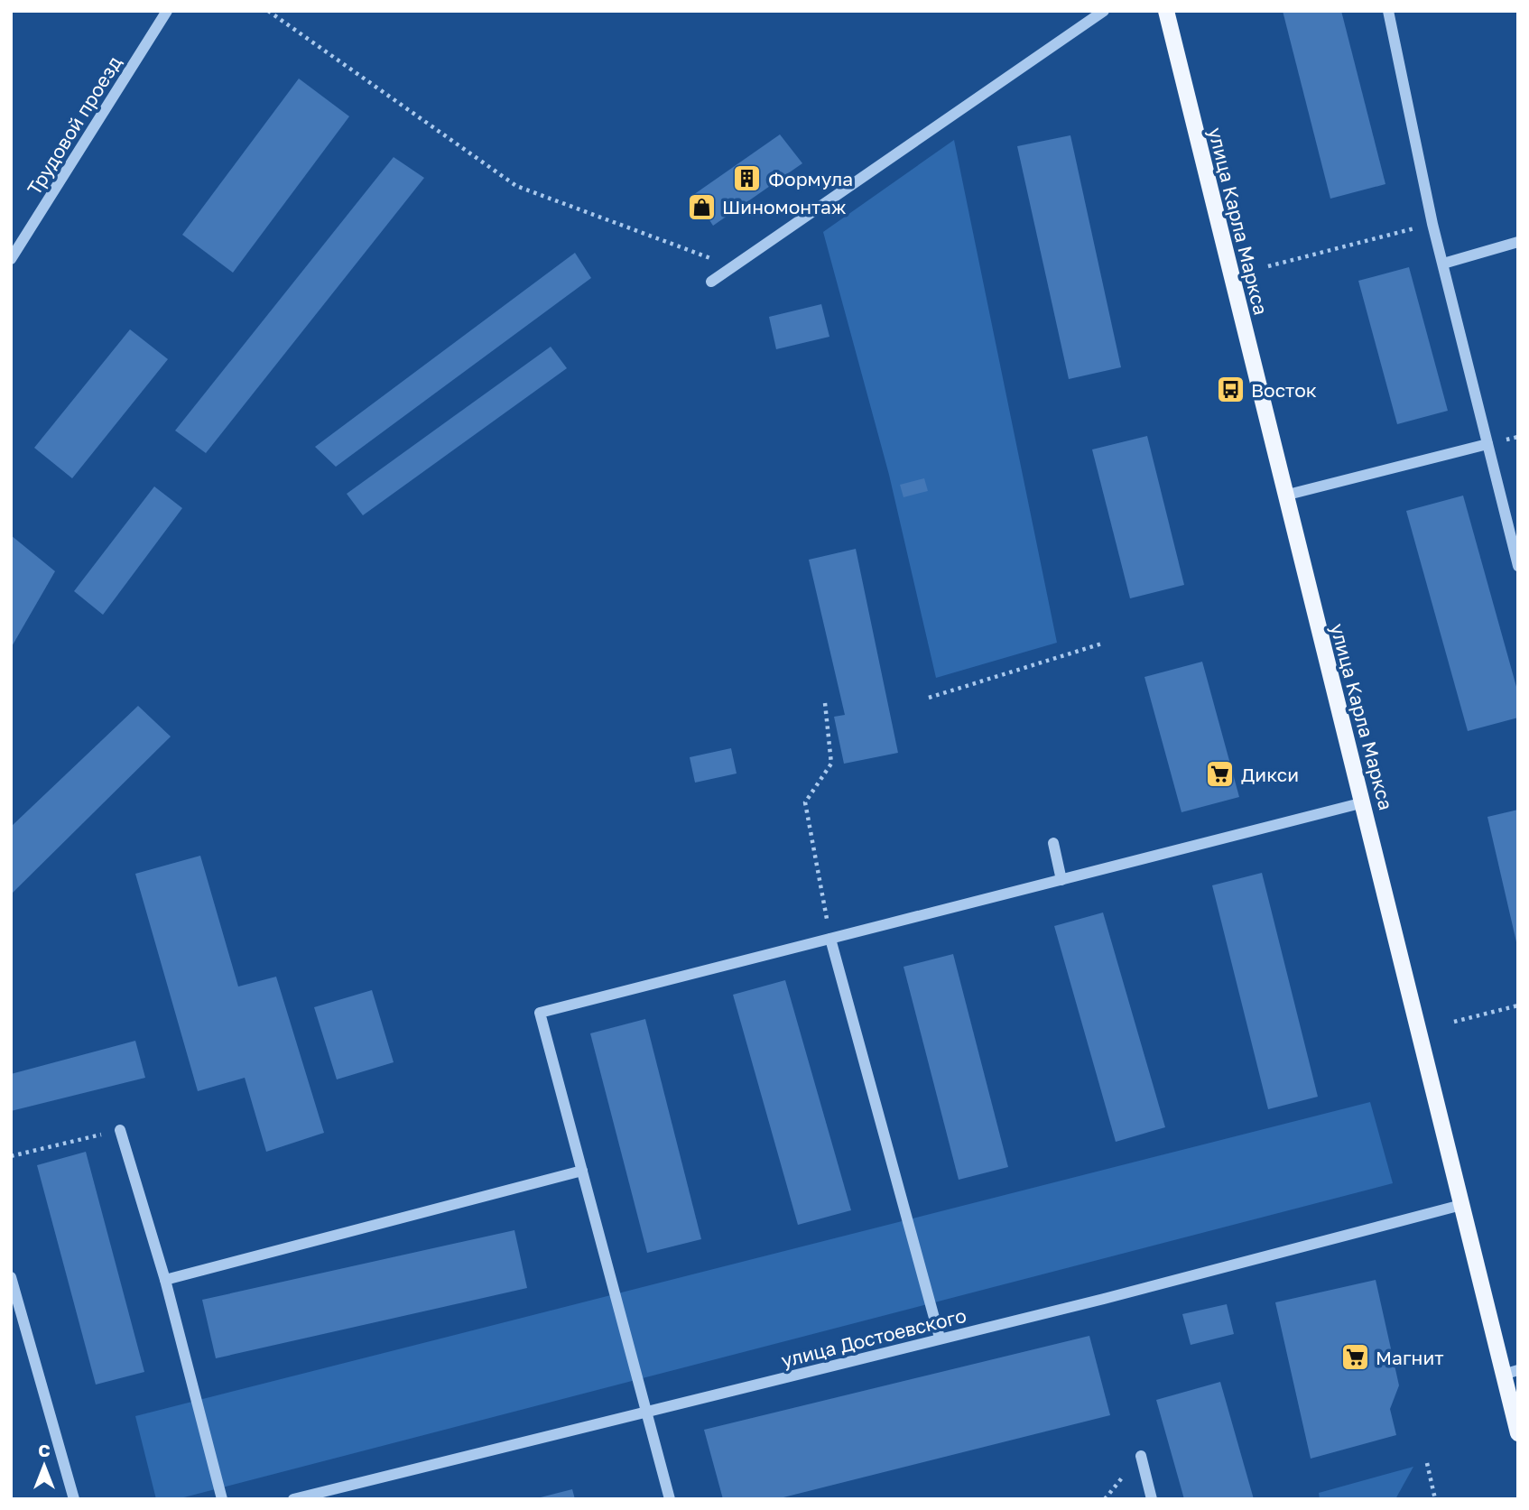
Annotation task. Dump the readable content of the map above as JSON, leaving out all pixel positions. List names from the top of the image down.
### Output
{
  "streets": {
    "main road": ["улица Карла Маркса"],
    "street": ["Трудовой проезд", "улица Достоевского"]
  },
  "crossings": [
    ["улица Карла Маркса", "улица Достоевского"]
  ],
  "places": {
    "building": ["Формула"],
    "shop": ["Шиномонтаж"],
    "bus stop": ["Восток"],
    "supermarket": ["Дикси", "Магнит"]
  },
  "north": "top"
}
